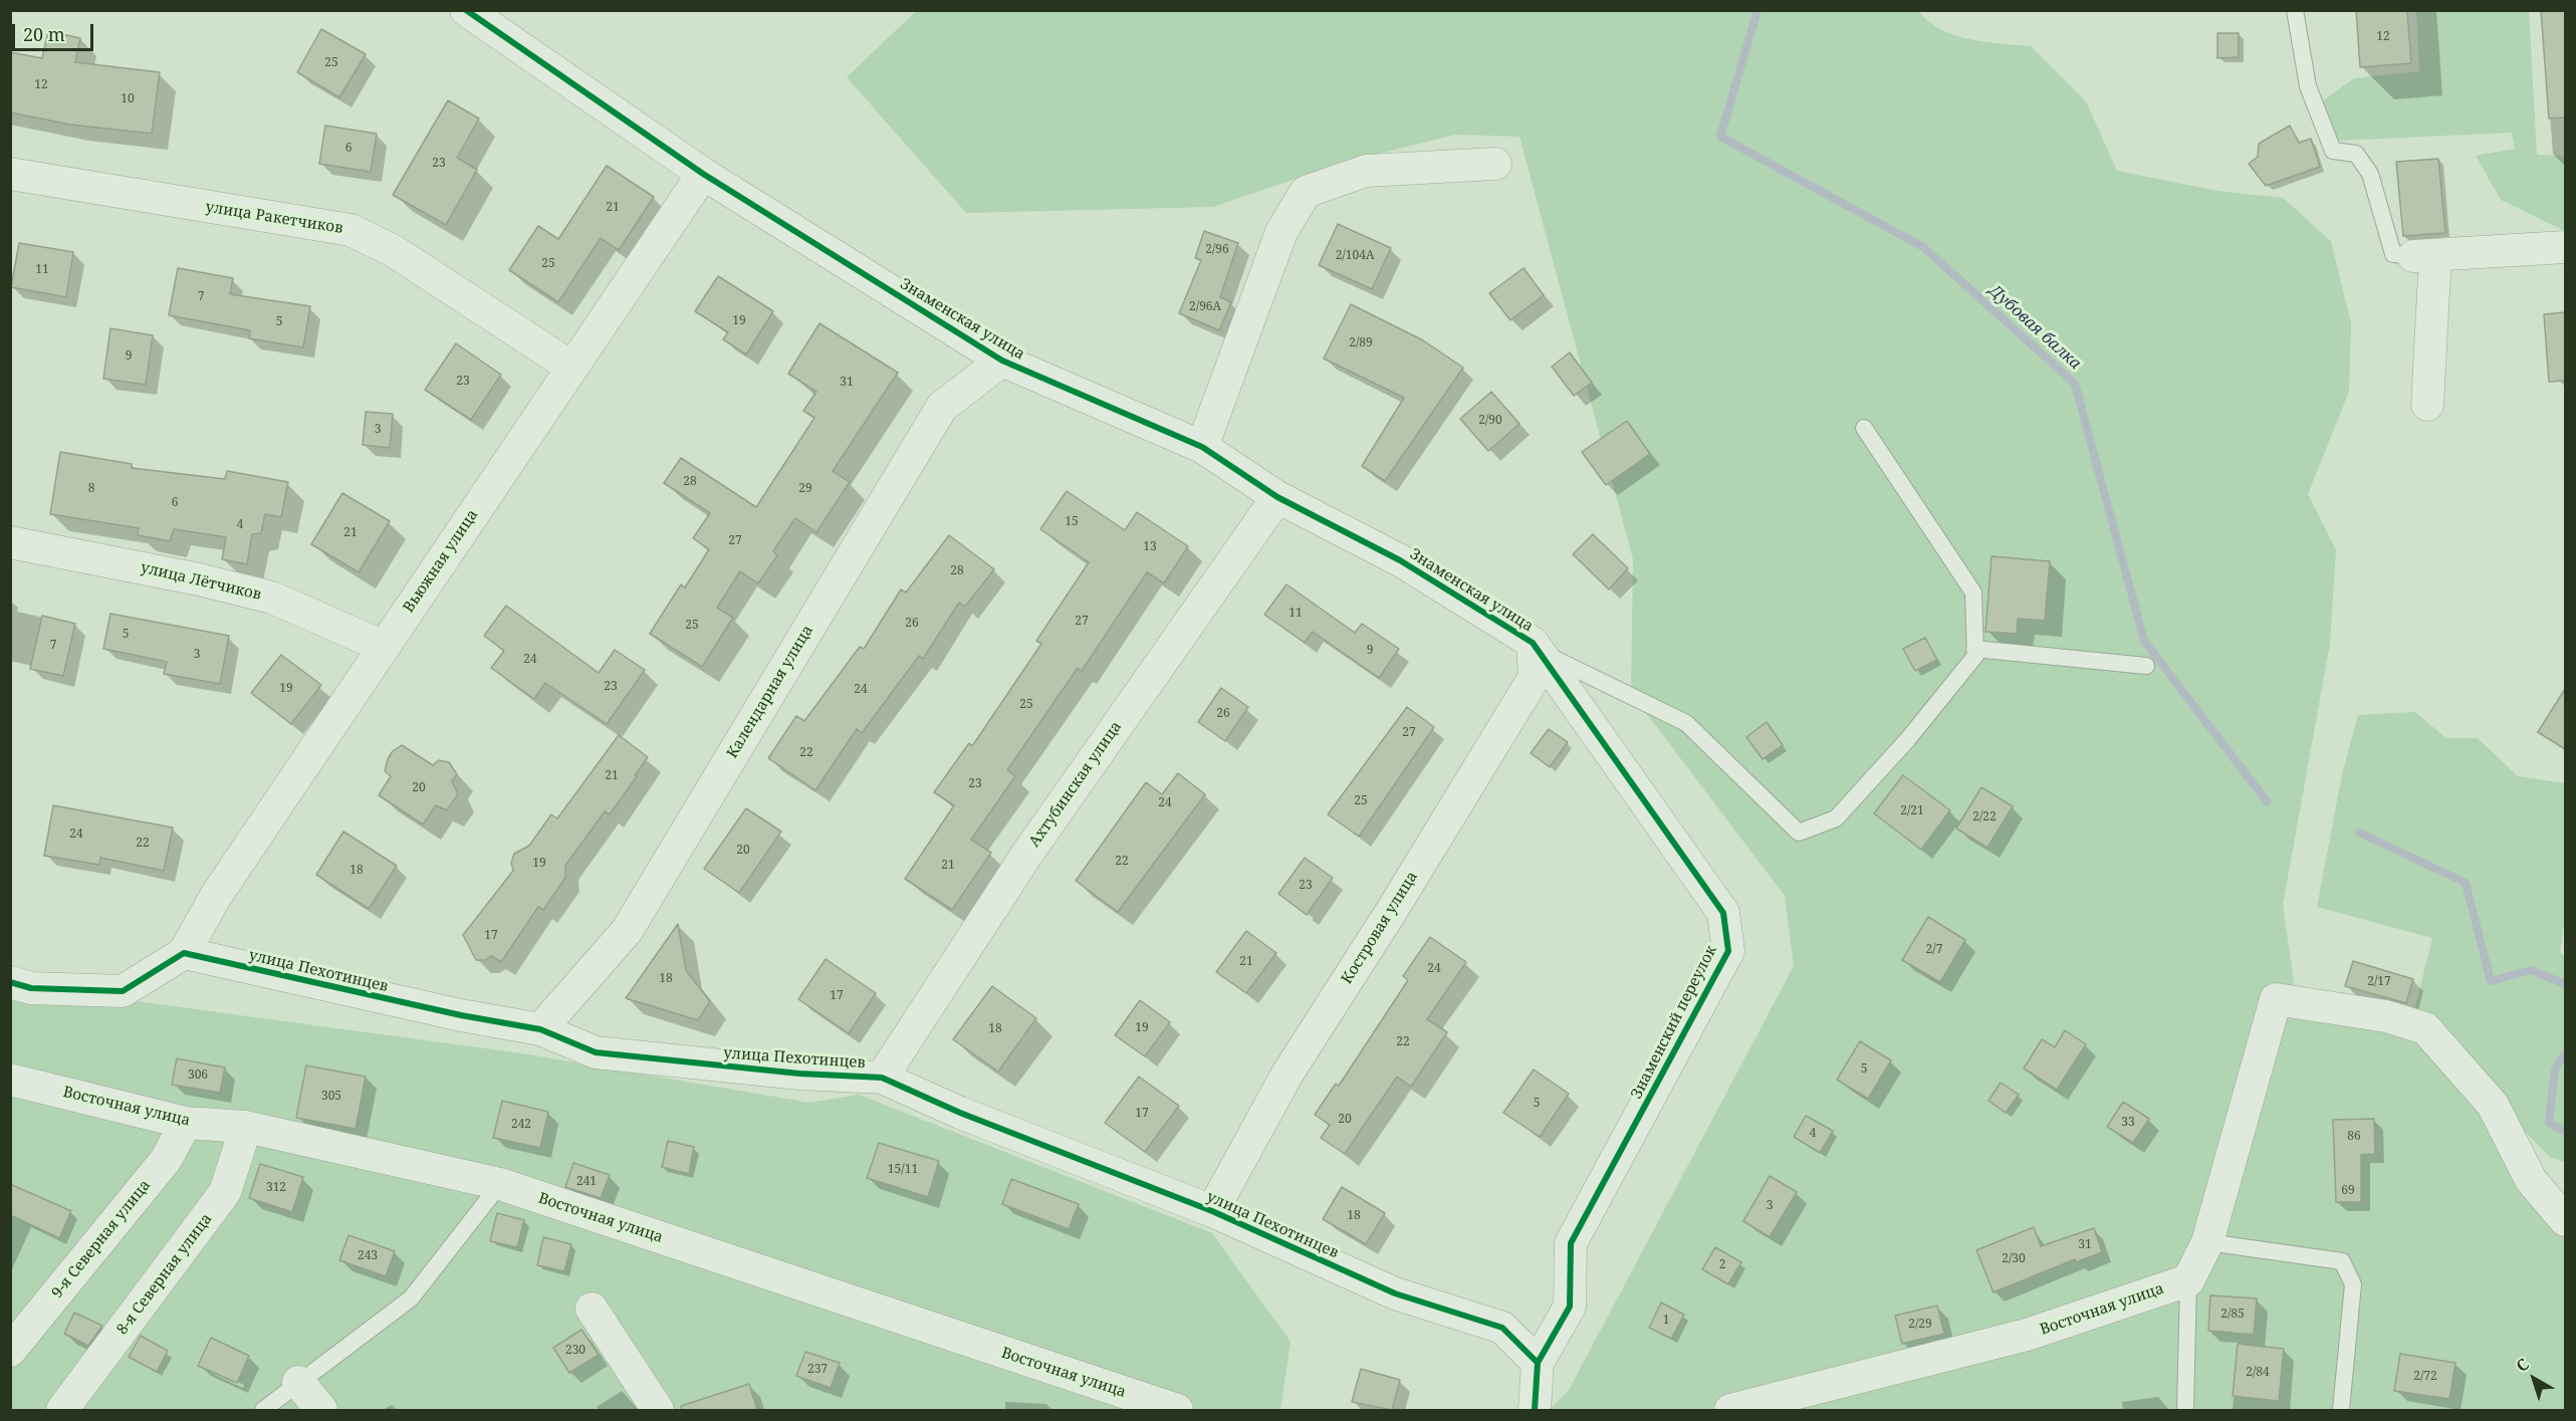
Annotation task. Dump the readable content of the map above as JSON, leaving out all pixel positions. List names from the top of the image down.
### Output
{
  "streets": {
    "street": [
      "улица Ракетчиков",
      "Знаменская улица",
      "Вьюжная улица",
      "улица Лётчиков",
      "Календарная улица",
      "Ахтубинская улица",
      "Костровая улица",
      "улица Пехотинцев",
      "Знаменский переулок",
      "Восточная улица",
      "9-я Северная улица",
      "8-я Северная улица"
    ]
  },
  "crossings": [
    ["улица Ракетчиков", "Вьюжная улица"],
    ["Знаменская улица", "Вьюжная улица"],
    ["Знаменская улица", "Календарная улица"],
    ["Знаменская улица", "Ахтубинская улица"],
    ["Знаменская улица", "Костровая улица"],
    ["Знаменская улица", "Знаменский переулок"],
    ["Вьюжная улица", "улица Лётчиков"],
    ["Вьюжная улица", "улица Пехотинцев"],
    ["Календарная улица", "улица Пехотинцев"],
    ["Ахтубинская улица", "улица Пехотинцев"],
    ["Костровая улица", "улица Пехотинцев"],
    ["Костровая улица", "Знаменский переулок"],
    ["улица Пехотинцев", "Знаменский переулок"],
    ["Восточная улица", "9-я Северная улица"],
    ["Восточная улица", "8-я Северная улица"]
  ],
  "water": ["Дубовая балка"],
  "house_numbers": [
    "12",
    "25",
    "12",
    "10",
    "6",
    "23",
    "21",
    "2/96",
    "2/104А",
    "25",
    "11",
    "7",
    "2/96А",
    "19",
    "5",
    "2/89",
    "9",
    "23",
    "31",
    "2/90",
    "3",
    "28",
    "8",
    "29",
    "6",
    "15",
    "4",
    "21",
    "27",
    "13",
    "28",
    "11",
    "27",
    "26",
    "25",
    "5",
    "7",
    "9",
    "3",
    "24",
    "23",
    "19",
    "24",
    "25",
    "26",
    "27",
    "22",
    "21",
    "23",
    "20",
    "25",
    "24",
    "2/21",
    "2/22",
    "24",
    "22",
    "20",
    "22",
    "19",
    "21",
    "18",
    "23",
    "17",
    "2/7",
    "21",
    "24",
    "18",
    "2/17",
    "17",
    "19",
    "18",
    "22",
    "5",
    "306",
    "305",
    "5",
    "17",
    "20",
    "33",
    "242",
    "4",
    "86",
    "15/11",
    "241",
    "312",
    "69",
    "3",
    "18",
    "31",
    "243",
    "2/30",
    "2",
    "2/85",
    "1",
    "2/29",
    "230",
    "237",
    "2/84",
    "2/72"
  ],
  "scale_bar": "20 m",
  "north": "top left"
}
